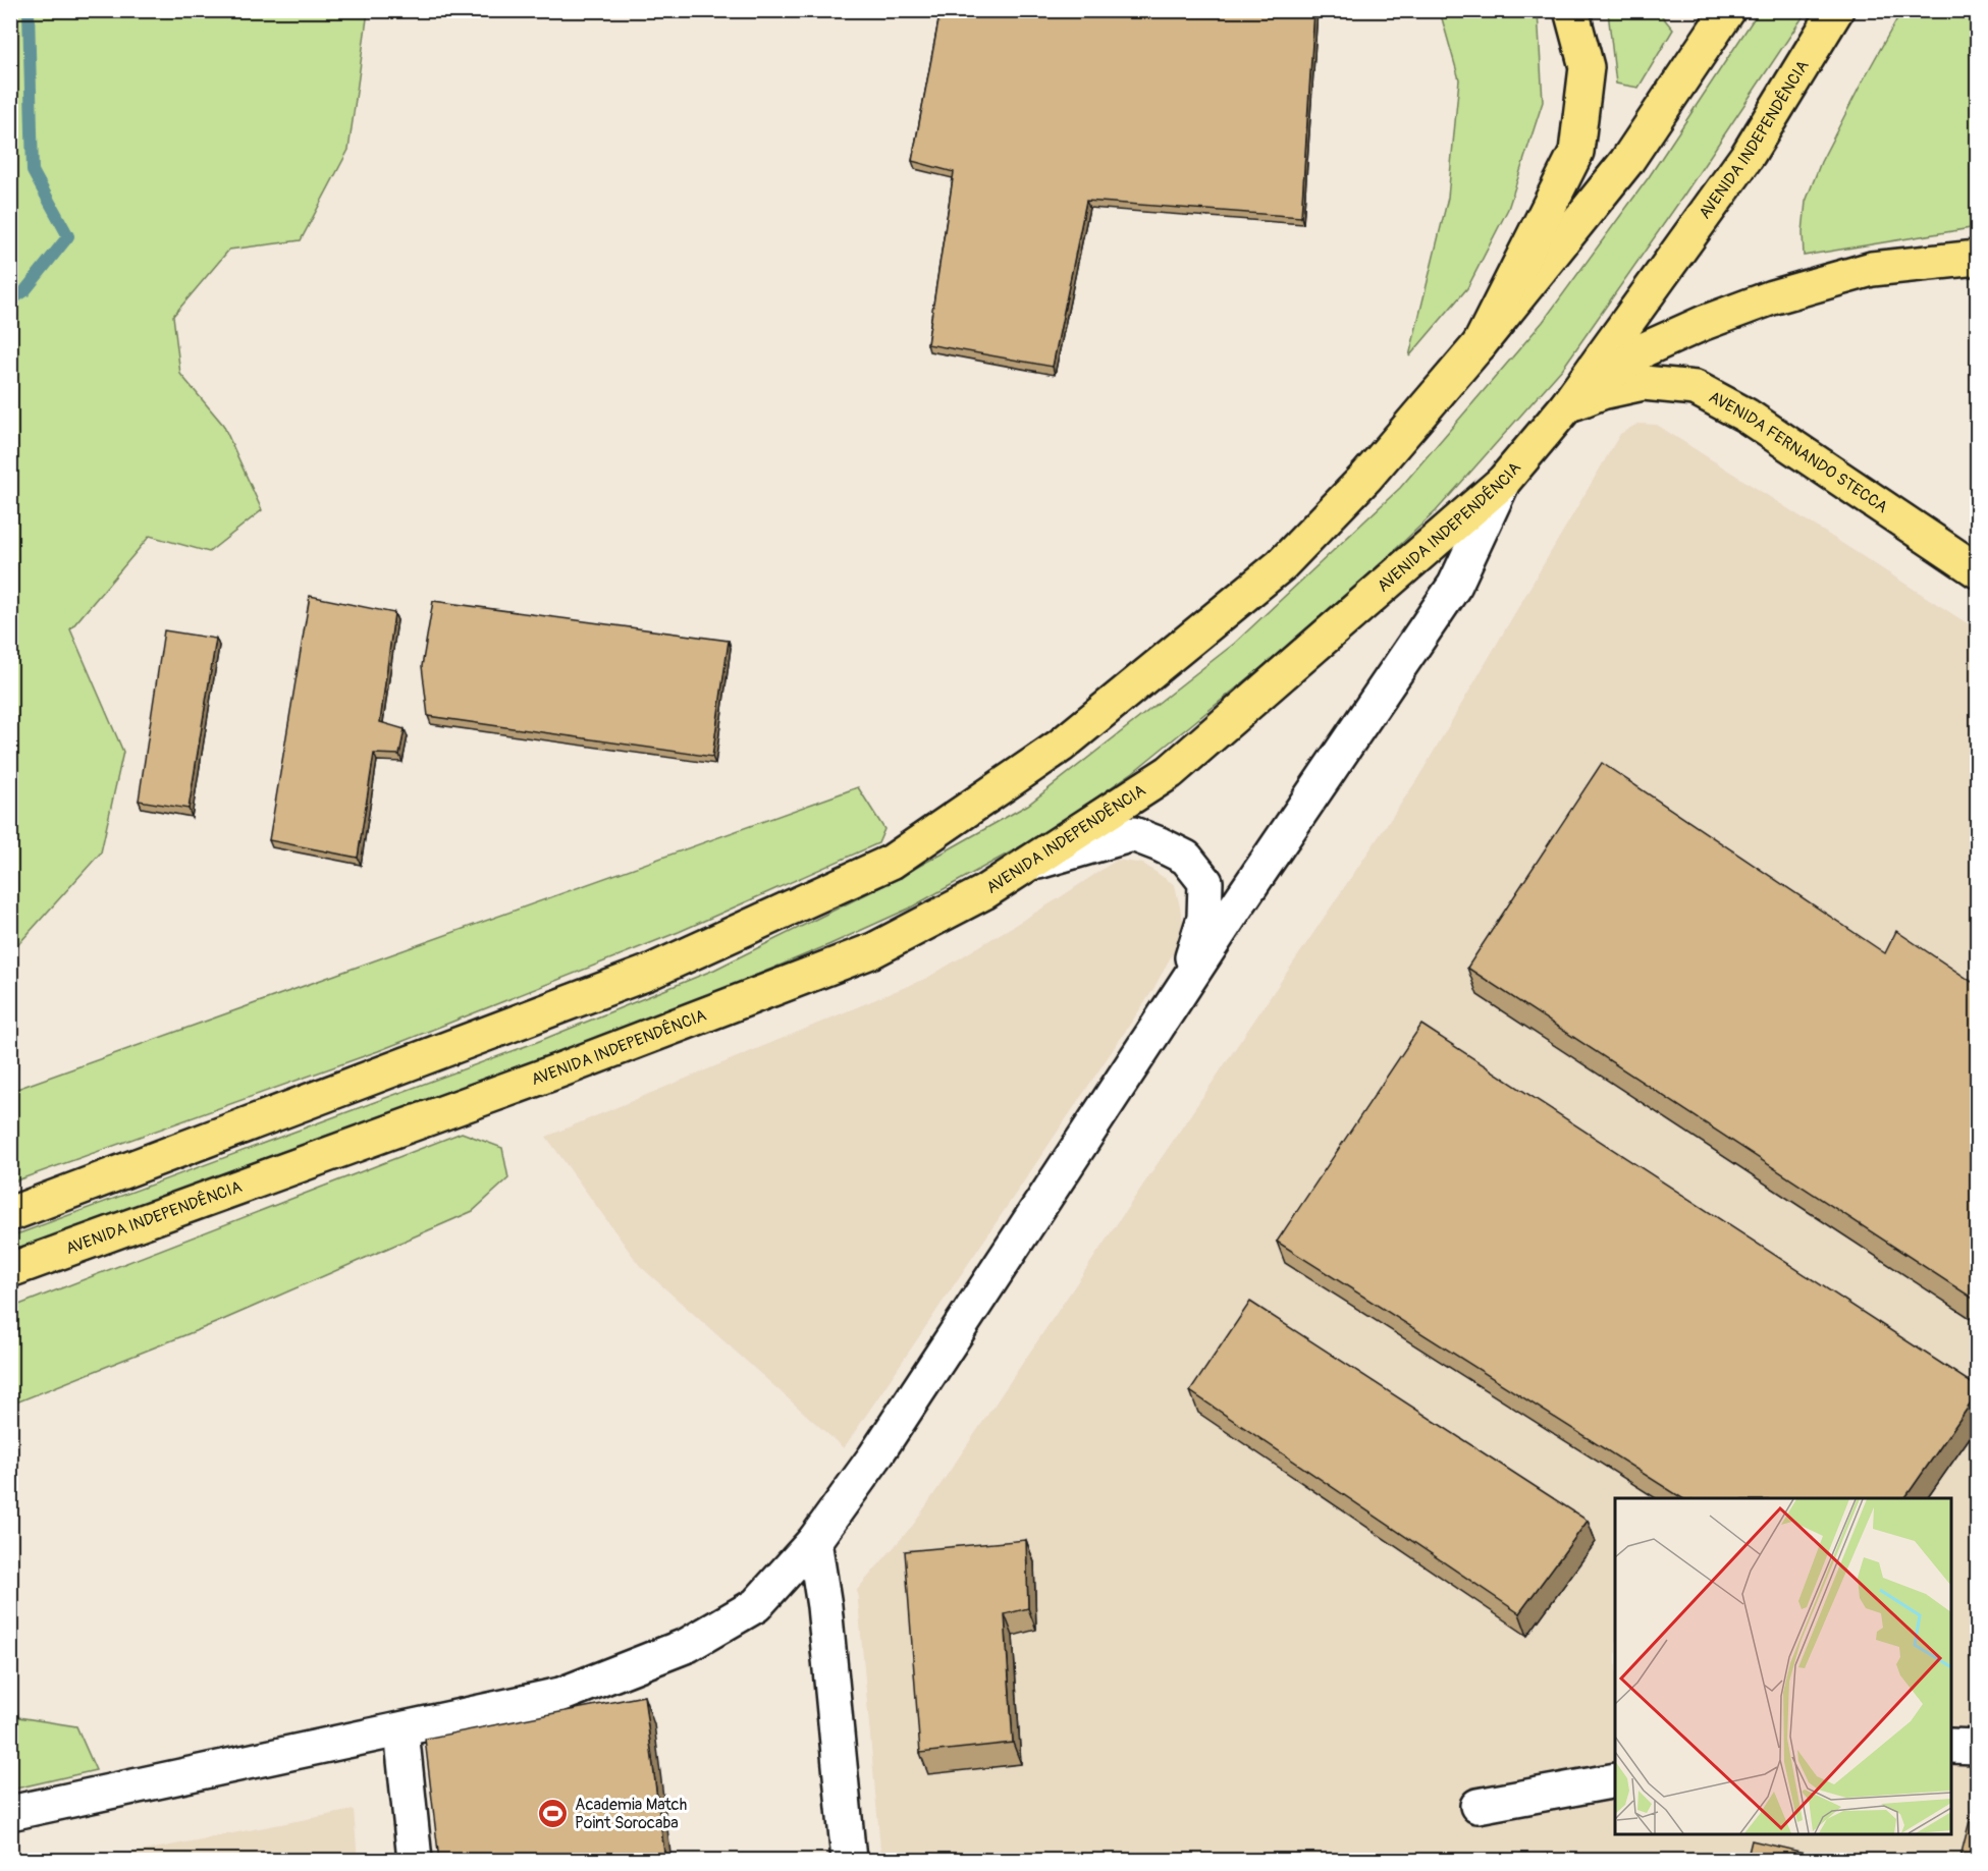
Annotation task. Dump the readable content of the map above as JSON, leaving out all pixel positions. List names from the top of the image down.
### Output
{
  "streets": {
    "main road": ["AVENIDA INDEPENDÊNCIA", "AVENIDA FERNANDO STECCA"]
  },
  "crossings": [
    ["AVENIDA INDEPENDÊNCIA", "AVENIDA FERNANDO STECCA"]
  ],
  "places": {
    "sports": ["Academia Match Point Sorocaba"]
  }
}
